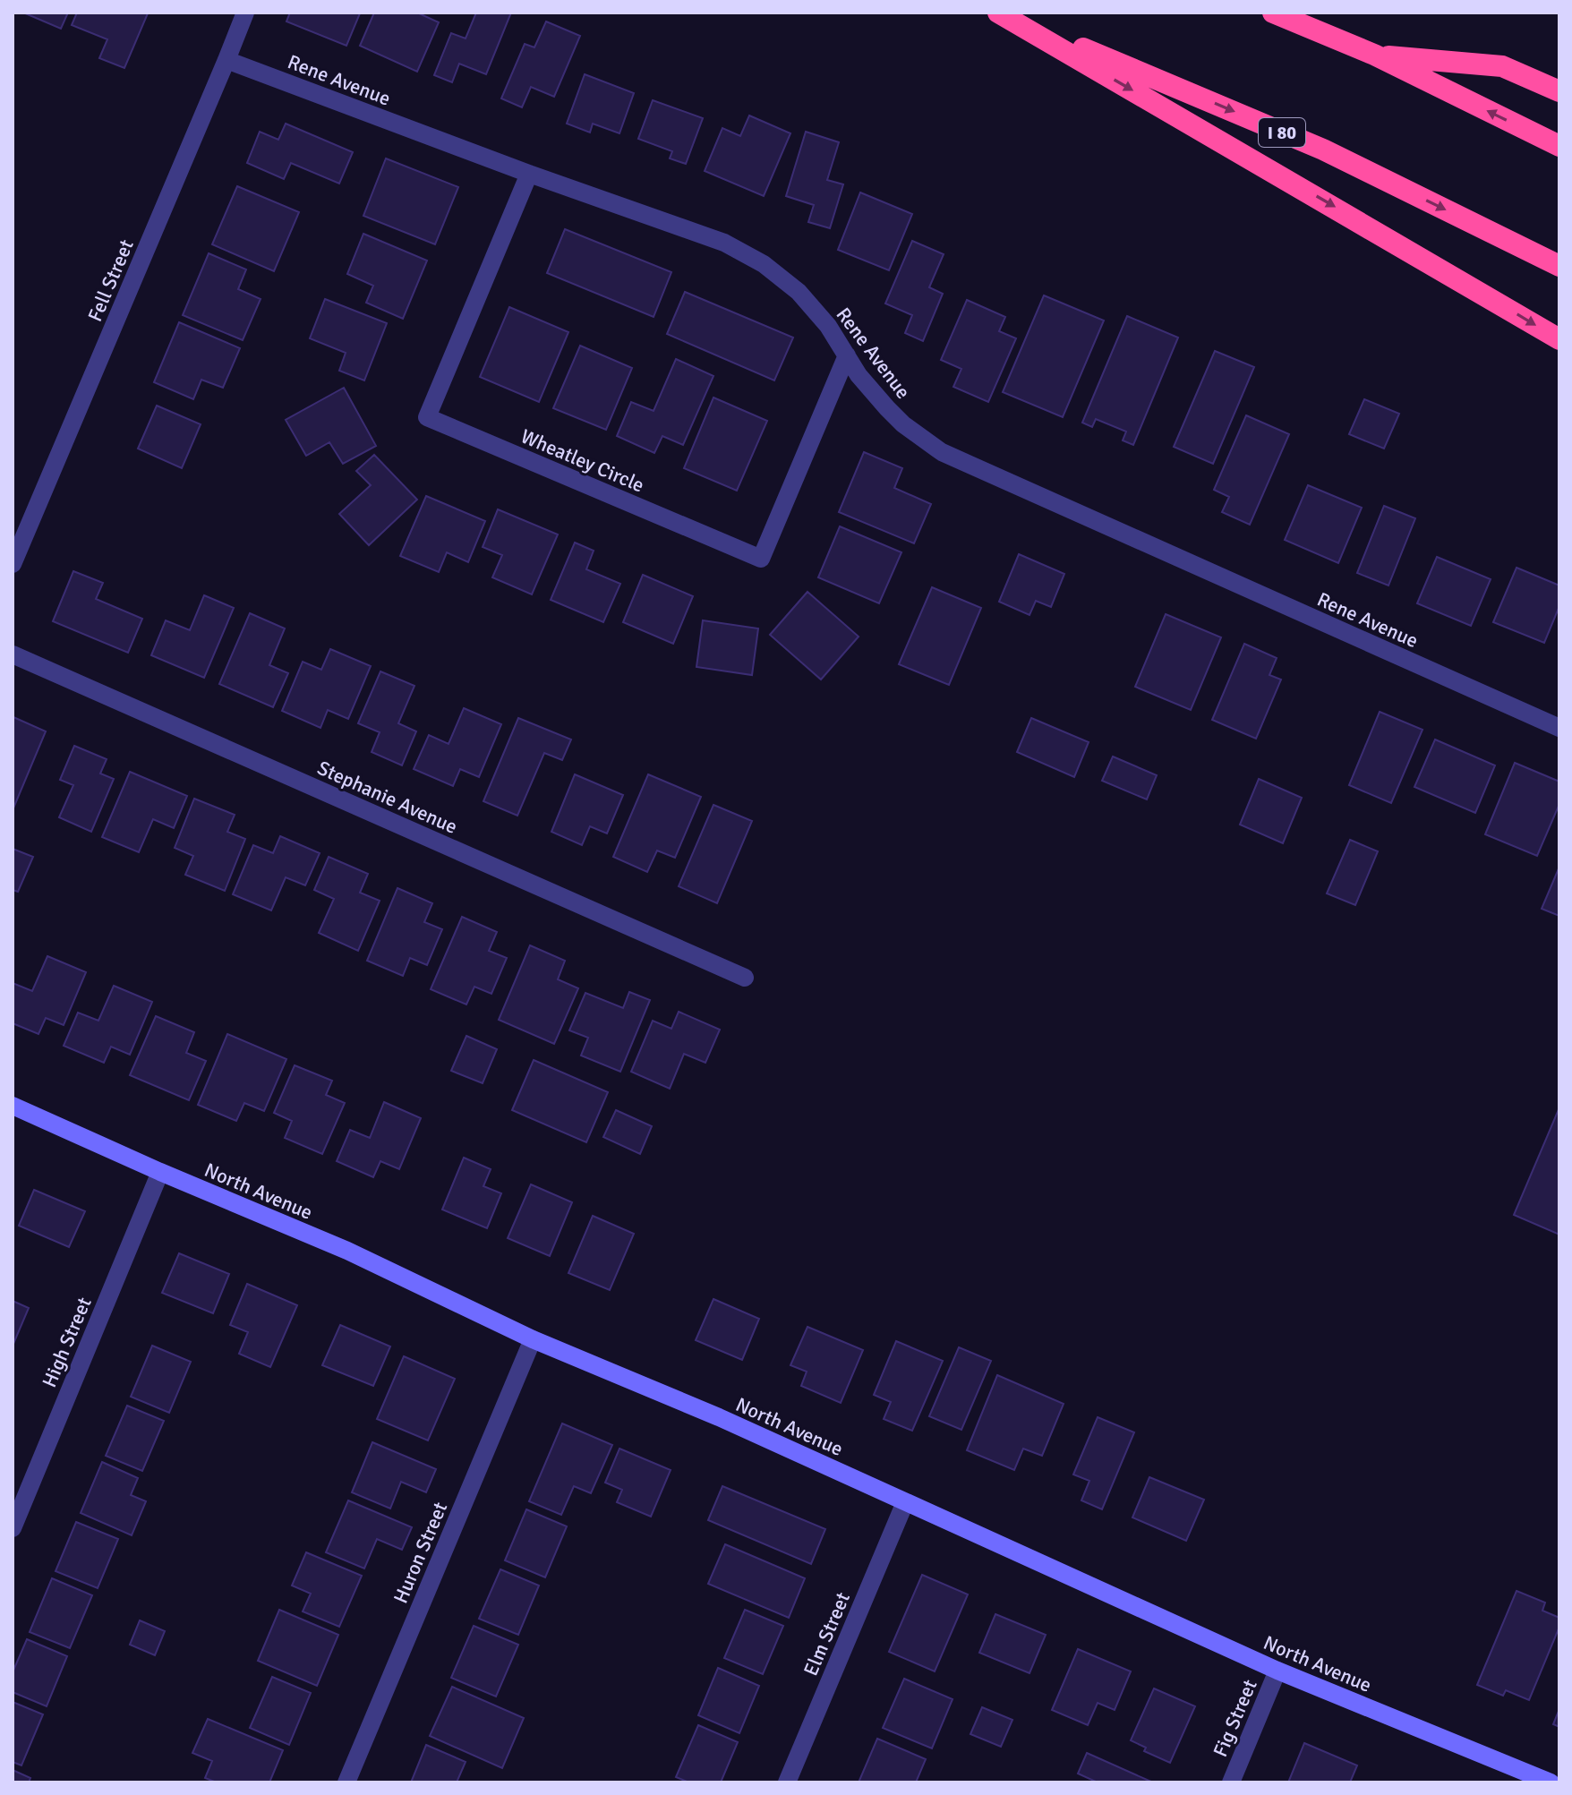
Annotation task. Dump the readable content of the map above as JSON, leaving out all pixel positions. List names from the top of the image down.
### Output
{
  "streets": {
    "highway": ["I 80"],
    "street": [
      "Rene Avenue",
      "Fell Street",
      "Wheatley Circle",
      "Stephanie Avenue",
      "North Avenue",
      "High Street",
      "Huron Street",
      "Elm Street",
      "Fig Street"
    ]
  },
  "crossings": [
    ["Rene Avenue", "Fell Street"],
    ["Rene Avenue", "Wheatley Circle"],
    ["North Avenue", "High Street"],
    ["North Avenue", "Huron Street"],
    ["North Avenue", "Elm Street"],
    ["North Avenue", "Fig Street"]
  ]
}
